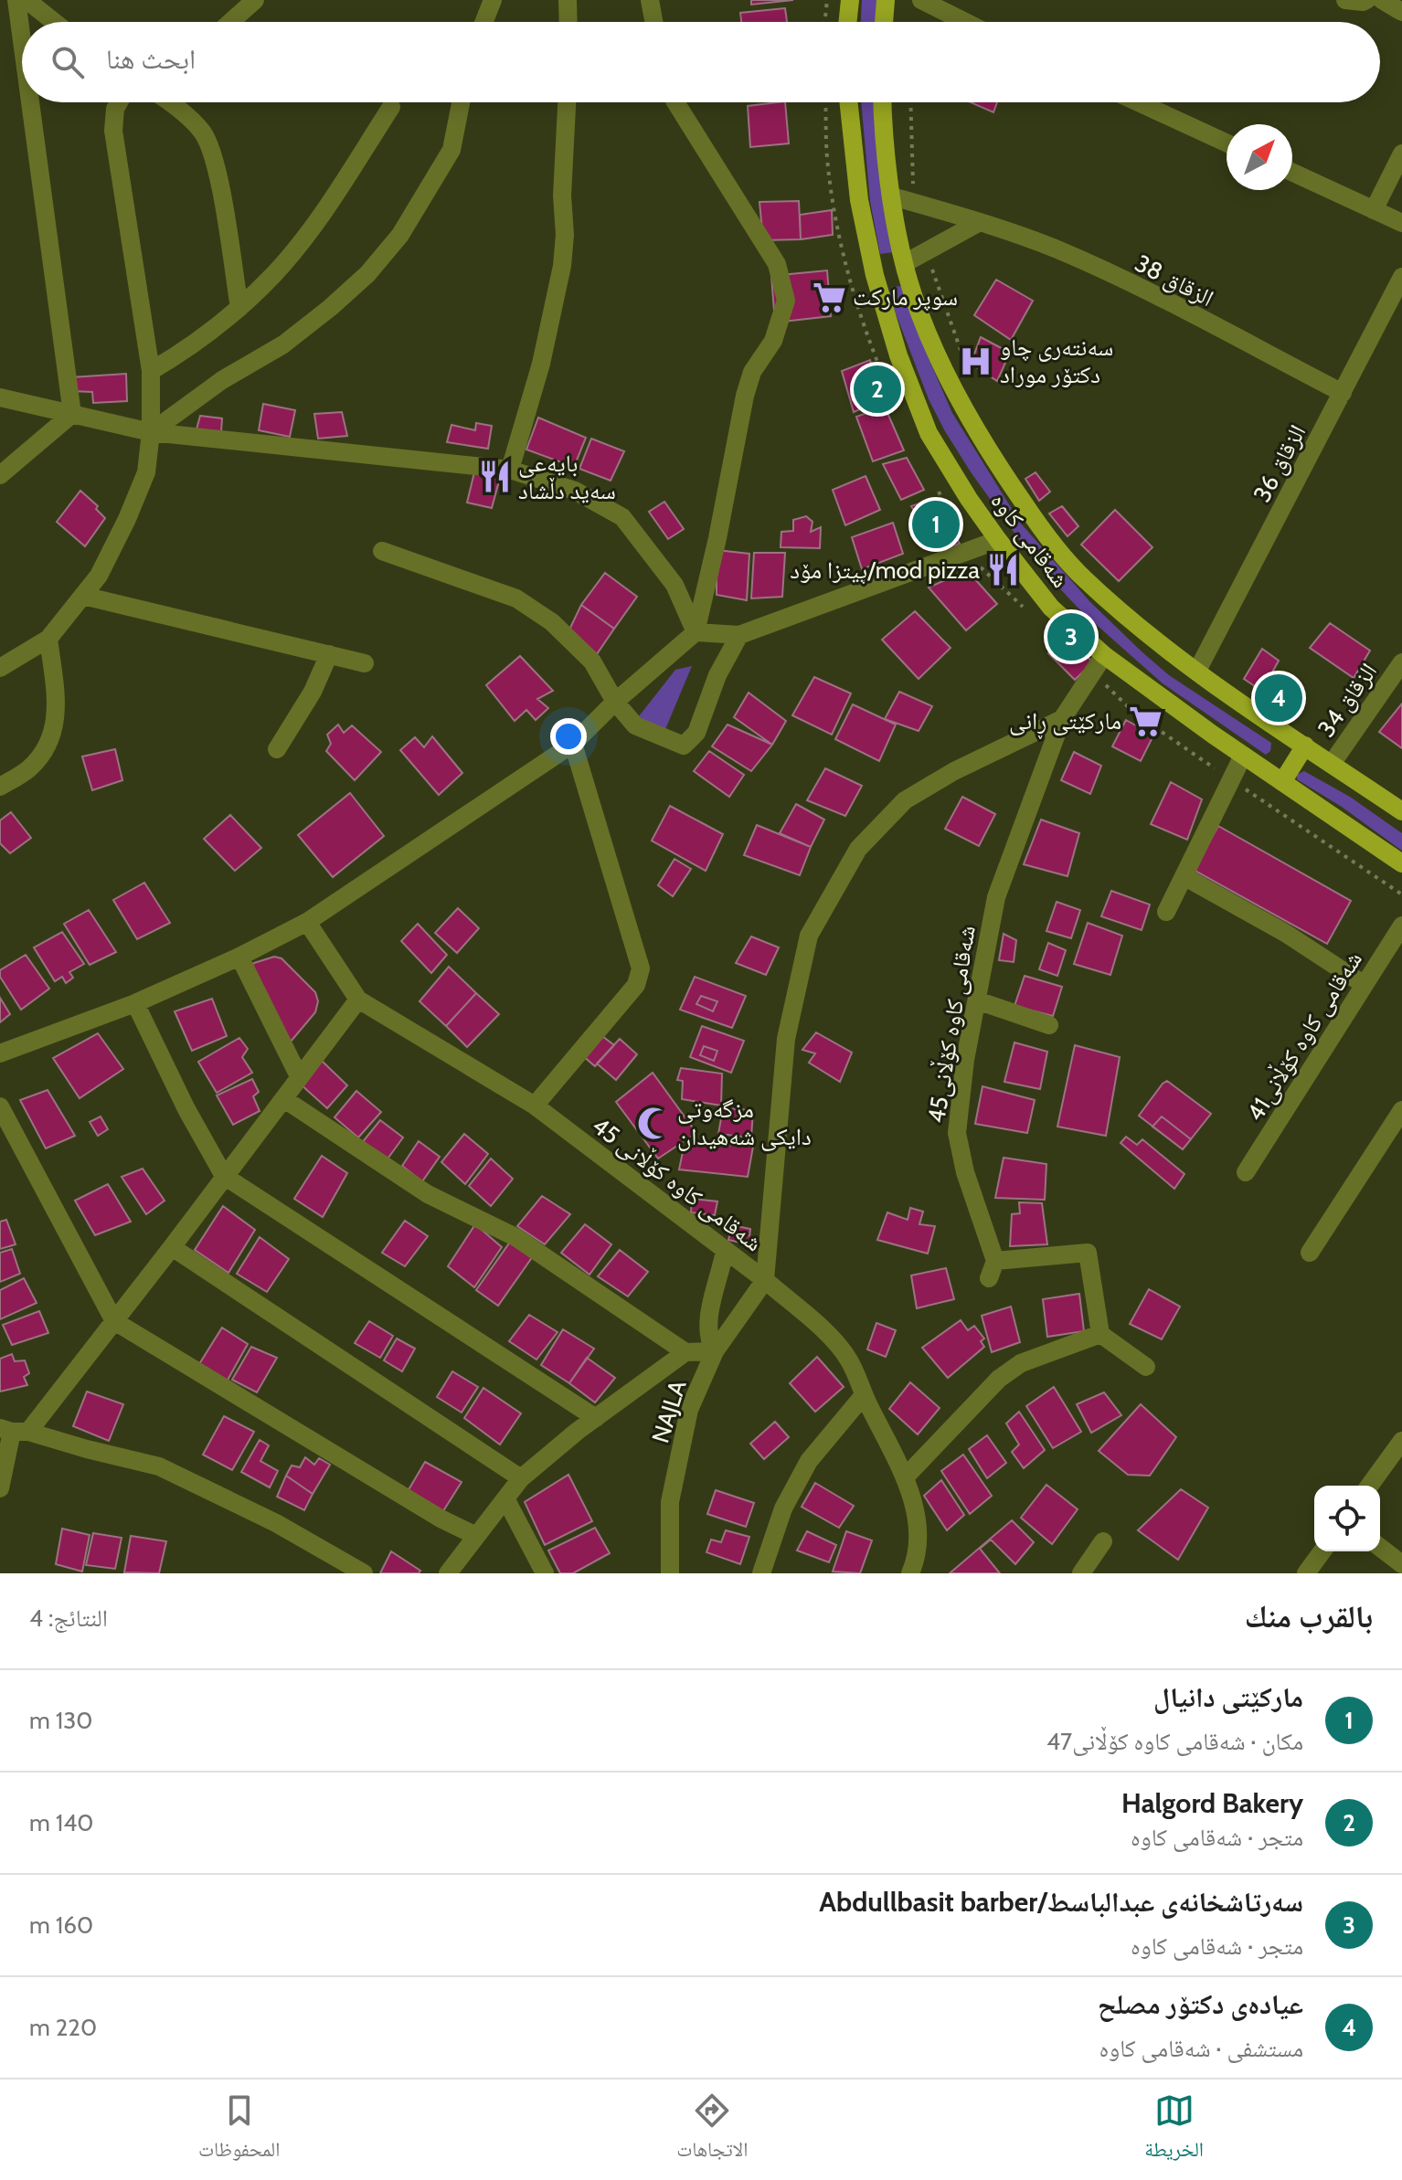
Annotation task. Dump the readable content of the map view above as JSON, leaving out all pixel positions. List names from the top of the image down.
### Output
{
  "streets": {
    "main road": ["شەقامی کاوە"],
    "street": [
      "الزقاق 38",
      "الزقاق 36",
      "الزقاق 34",
      "شەقامی کاوە کۆڵانی45",
      "شەقامی کاوە کۆڵانی41",
      "شەقامی کاوە کۆڵانی 45",
      "NAJLA"
    ]
  },
  "crossings": [
    ["الزقاق 38", "الزقاق 36"],
    ["الزقاق 38", "شەقامی کاوە"],
    ["الزقاق 36", "شەقامی کاوە"],
    ["شەقامی کاوە", "الزقاق 34"],
    ["شەقامی کاوە", "شەقامی کاوە کۆڵانی45"],
    ["شەقامی کاوە کۆڵانی45", "شەقامی کاوە کۆڵانی 45"],
    ["شەقامی کاوە کۆڵانی 45", "NAJLA"]
  ],
  "places": {
    "supermarket": ["سوپر مارکت", "مارکێتی ڕانی"],
    "hospital": ["سەنتەری چاو دکتۆر موراد"],
    "restaurant": ["بایەعی سەید دڵشاد", "پیتزا مۆد/mod pizza"],
    "mosque": ["مزگەوتی دایکی شەهیدان"]
  },
  "north": "top right",
  "page": {
    "search": "ابحث هنا",
    "pins": [
      "2",
      "1",
      "3",
      "4"
    ],
    "heading": ["بالقرب منك", "النتائج: 4"],
    "list": [
      {
        "mark": "1",
        "name": "مارکێتی دانیال",
        "note": "مكان · شەقامی کاوە کۆڵانی47",
        "value": "130 m"
      },
      {
        "mark": "2",
        "name": "Halgord Bakery",
        "note": "متجر · شەقامی کاوە",
        "value": "140 m"
      },
      {
        "mark": "3",
        "name": "سەرتاشخانەی عبدالباسط/Abdullbasit barber",
        "note": "متجر · شەقامی کاوە",
        "value": "160 m"
      },
      {
        "mark": "4",
        "name": "عیادەی دکتۆر مصلح",
        "note": "مستشفى · شەقامی کاوە",
        "value": "220 m"
      }
    ],
    "nav": ["الخريطة", "الاتجاهات", "المحفوظات"]
  }
}
